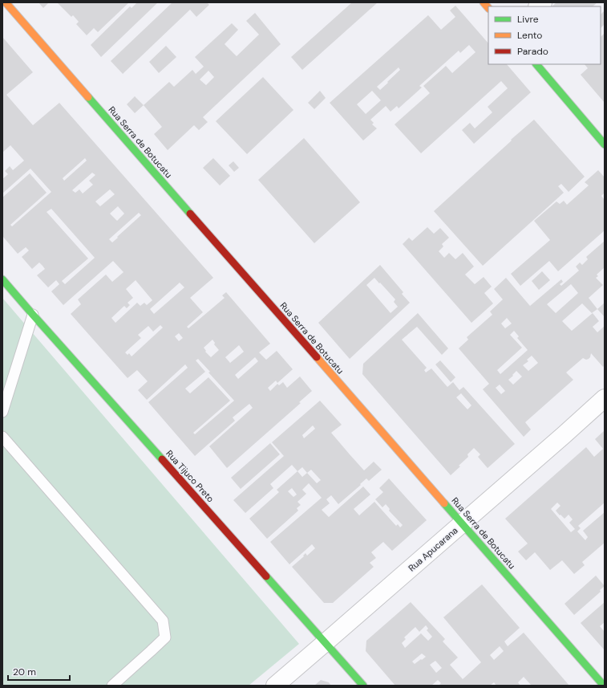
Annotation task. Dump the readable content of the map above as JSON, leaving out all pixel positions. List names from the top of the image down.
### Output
{
  "streets": {
    "street": ["Rua Serra de Botucatu", "Rua Tijuco Preto", "Rua Apucarana"]
  },
  "crossings": [
    ["Rua Serra de Botucatu", "Rua Apucarana"],
    ["Rua Tijuco Preto", "Rua Apucarana"]
  ],
  "legend": ["Livre", "Lento", "Parado"],
  "scale_bar": "20 m"
}
